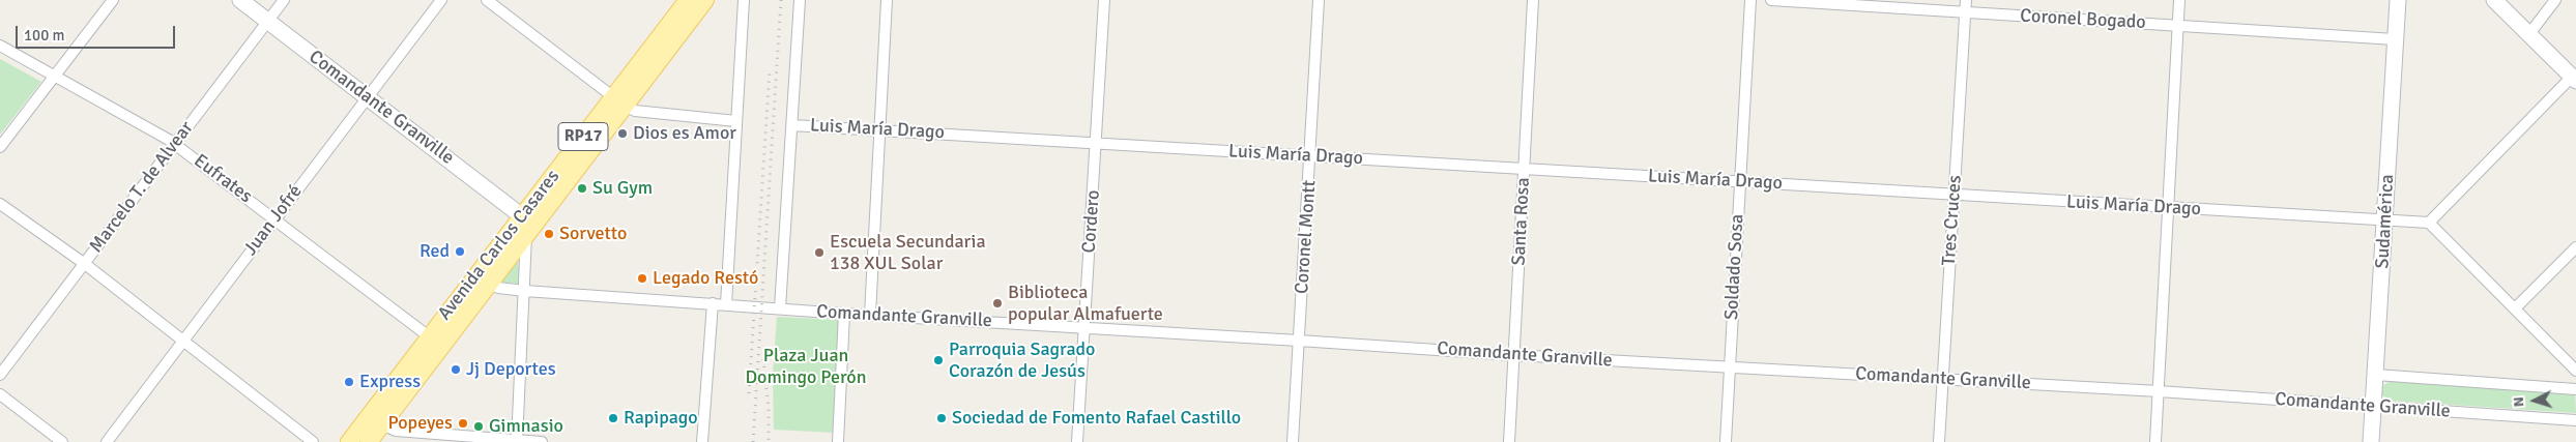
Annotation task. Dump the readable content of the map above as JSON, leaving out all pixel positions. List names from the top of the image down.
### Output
{
  "streets": {
    "main road": ["RP17", "Avenida Carlos Casares"],
    "street": [
      "Coronel Bogado",
      "Comandante Granville",
      "Luis María Drago",
      "Eufrates",
      "Marcelo T. de Alvear",
      "Juan Jofré",
      "Tres Cruces",
      "Cordero",
      "Santa Rosa",
      "Sudamérica",
      "Coronel Montt",
      "Soldado Sosa"
    ]
  },
  "crossings": [
    ["Coronel Bogado", "Tres Cruces"],
    ["Coronel Bogado", "Sudamérica"],
    ["Comandante Granville", "Marcelo T. de Alvear"],
    ["Comandante Granville", "Juan Jofré"],
    ["Comandante Granville", "Tres Cruces"],
    ["Comandante Granville", "Cordero"],
    ["Comandante Granville", "Santa Rosa"],
    ["Comandante Granville", "Sudamérica"],
    ["Comandante Granville", "Coronel Montt"],
    ["Comandante Granville", "Avenida Carlos Casares"],
    ["Comandante Granville", "Soldado Sosa"],
    ["Luis María Drago", "Tres Cruces"],
    ["Luis María Drago", "Cordero"],
    ["Luis María Drago", "Santa Rosa"],
    ["Luis María Drago", "Sudamérica"],
    ["Luis María Drago", "Coronel Montt"],
    ["Luis María Drago", "Soldado Sosa"],
    ["Eufrates", "Marcelo T. de Alvear"],
    ["Eufrates", "Juan Jofré"],
    ["Eufrates", "Avenida Carlos Casares"]
  ],
  "parks": ["Plaza Juan Domingo Perón"],
  "places": [
    "Dios es Amor",
    "Su Gym",
    "Sorvetto",
    "Red",
    "Escuela Secundaria 138 XUL Solar",
    "Legado Restó",
    "Biblioteca popular Almafuerte",
    "Parroquia Sagrado Corazón de Jesús",
    "Jj Deportes",
    "Express",
    "Rapipago",
    "Sociedad de Fomento Rafael Castillo",
    "Popeyes",
    "Gimnasio"
  ],
  "scale_bar": "100 m",
  "north": "left"
}
